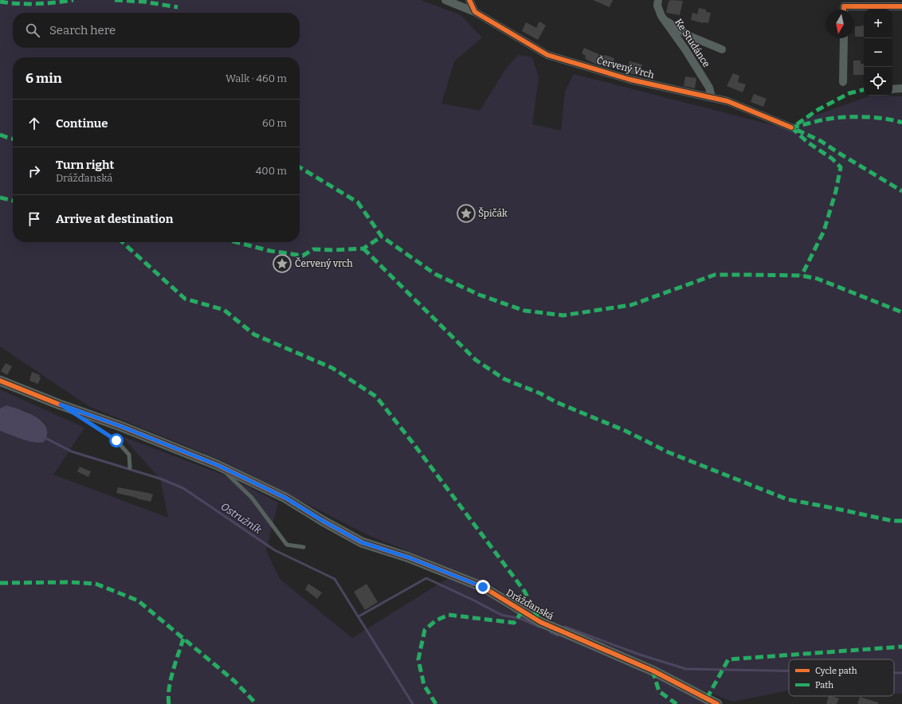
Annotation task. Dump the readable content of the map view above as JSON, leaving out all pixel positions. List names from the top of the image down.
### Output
{
  "streets": {
    "street": ["Ke Studánce", "Červený Vrch", "Drážďanská"]
  },
  "crossings": [
    ["Ke Studánce", "Červený Vrch"]
  ],
  "water": ["Ostružník"],
  "places": {
    "place": ["Špičák", "Červený vrch"]
  },
  "legend": ["Cycle path", "Path"],
  "north": "bottom",
  "page": {
    "map_buttons": ["+", "−"],
    "search": "Search here",
    "heading": ["6 min", "Walk · 460 m"],
    "list": [
      ["Continue", "60 m"],
      ["Turn right", "Drážďanská", "400 m"],
      "Arrive at destination"
    ]
  }
}
